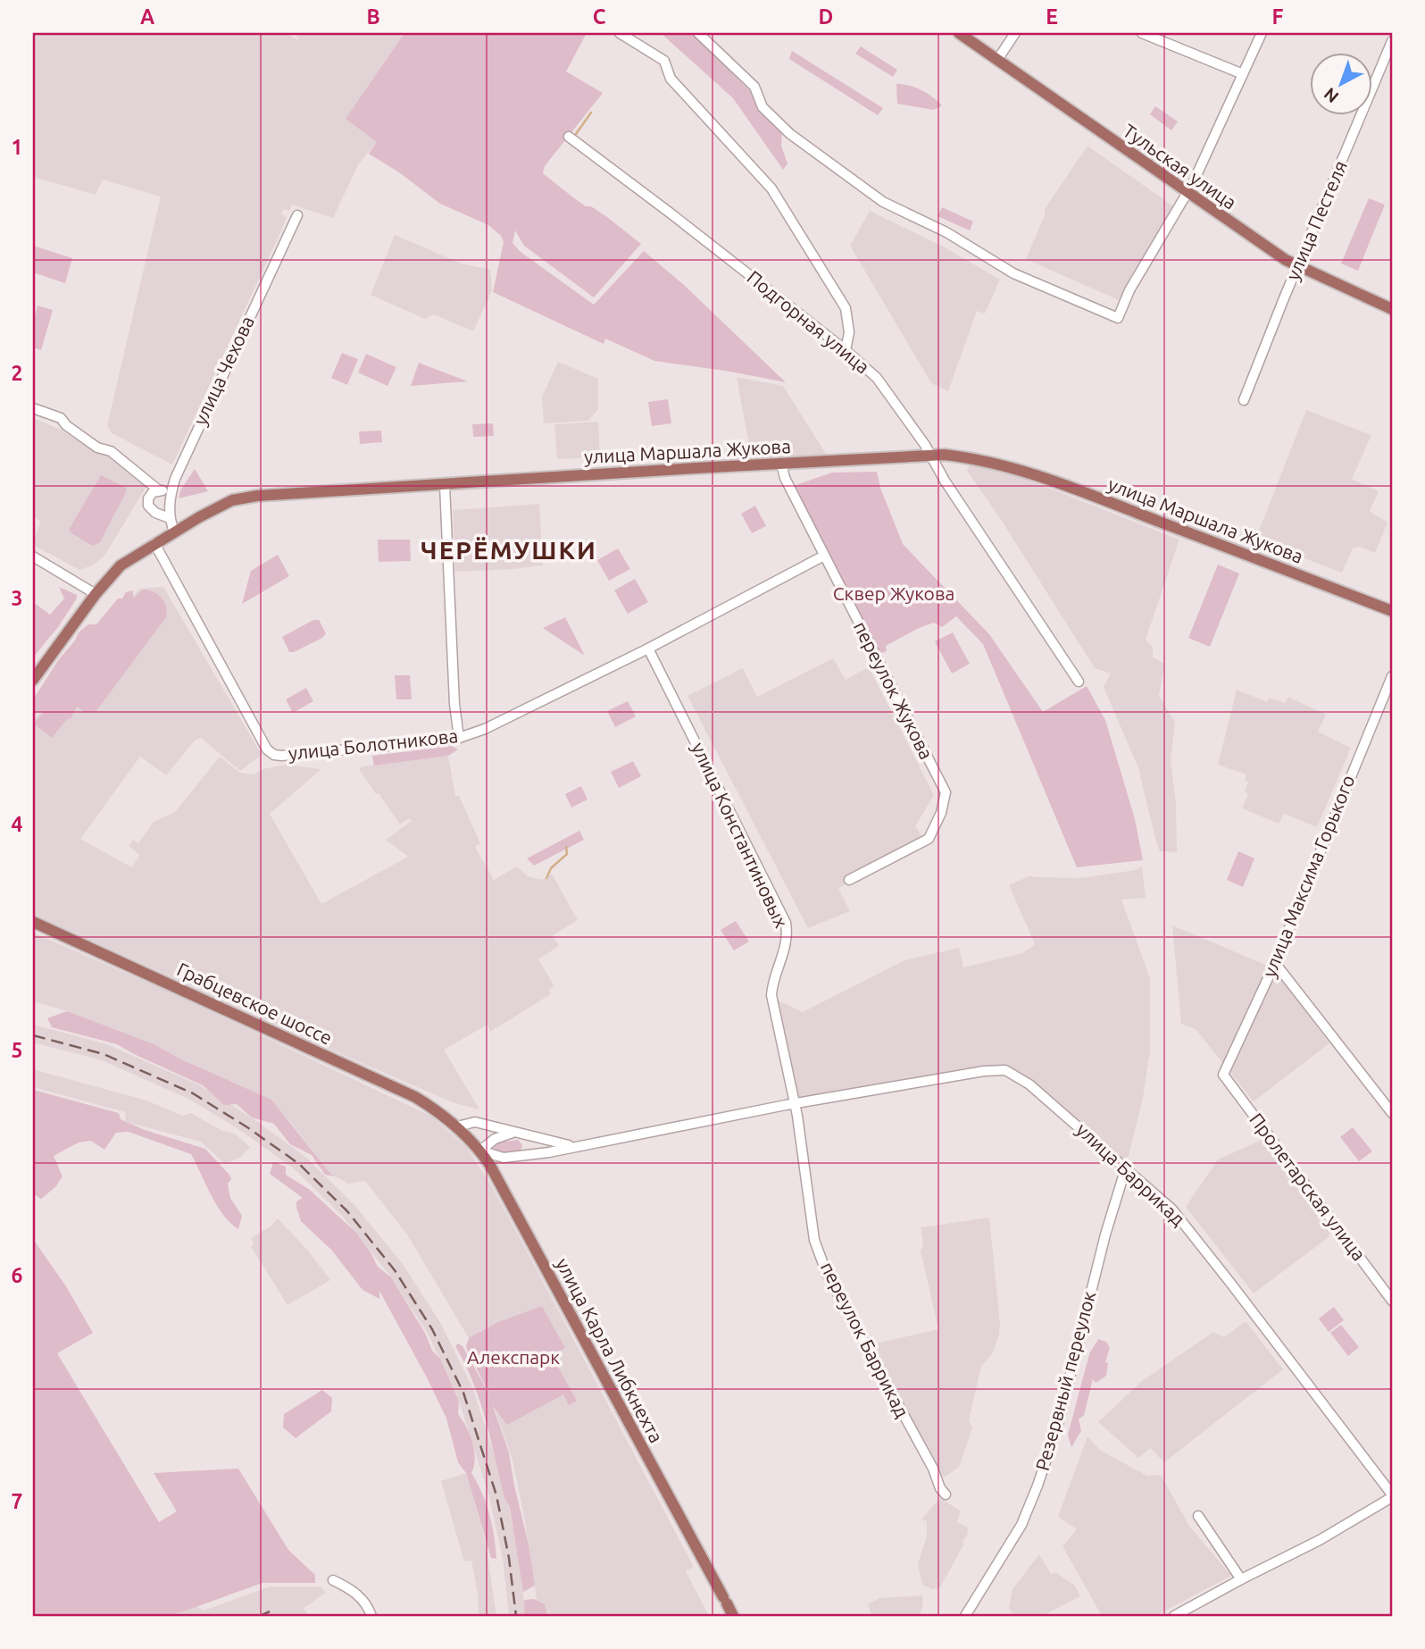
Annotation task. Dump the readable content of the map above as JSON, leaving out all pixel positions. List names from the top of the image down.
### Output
{
  "streets": {
    "main road": [
      "Тульская улица",
      "улица Маршала Жукова",
      "Грабцевское шоссе",
      "улица Карла Либкнехта"
    ],
    "street": [
      "улица Пестеля",
      "Подгорная улица",
      "улица Чехова",
      "переулок Жукова",
      "улица Болотникова",
      "улица Константиновых",
      "улица Максима Горького",
      "улица Баррикад",
      "Пролетарская улица",
      "переулок Баррикад",
      "Резервный переулок"
    ]
  },
  "crossings": [
    ["Тульская улица", "улица Пестеля"],
    ["Подгорная улица", "улица Маршала Жукова"],
    ["улица Чехова", "улица Маршала Жукова"],
    ["улица Маршала Жукова", "переулок Жукова"],
    ["улица Маршала Жукова", "улица Болотникова"],
    ["переулок Жукова", "улица Болотникова"],
    ["улица Болотникова", "улица Константиновых"],
    ["улица Константиновых", "улица Баррикад"],
    ["улица Константиновых", "переулок Баррикад"],
    ["улица Максима Горького", "Пролетарская улица"],
    ["Грабцевское шоссе", "улица Карла Либкнехта"],
    ["улица Баррикад", "переулок Баррикад"],
    ["улица Баррикад", "Резервный переулок"]
  ],
  "districts": ["ЧЕРЁМУШКИ"],
  "parks": ["Сквер Жукова", "Алекспарк"],
  "north": "bottom left",
  "grid": {
    "columns": [
      "A",
      "B",
      "C",
      "D",
      "E",
      "F"
    ],
    "rows": [
      "1",
      "2",
      "3",
      "4",
      "5",
      "6",
      "7"
    ]
  }
}
